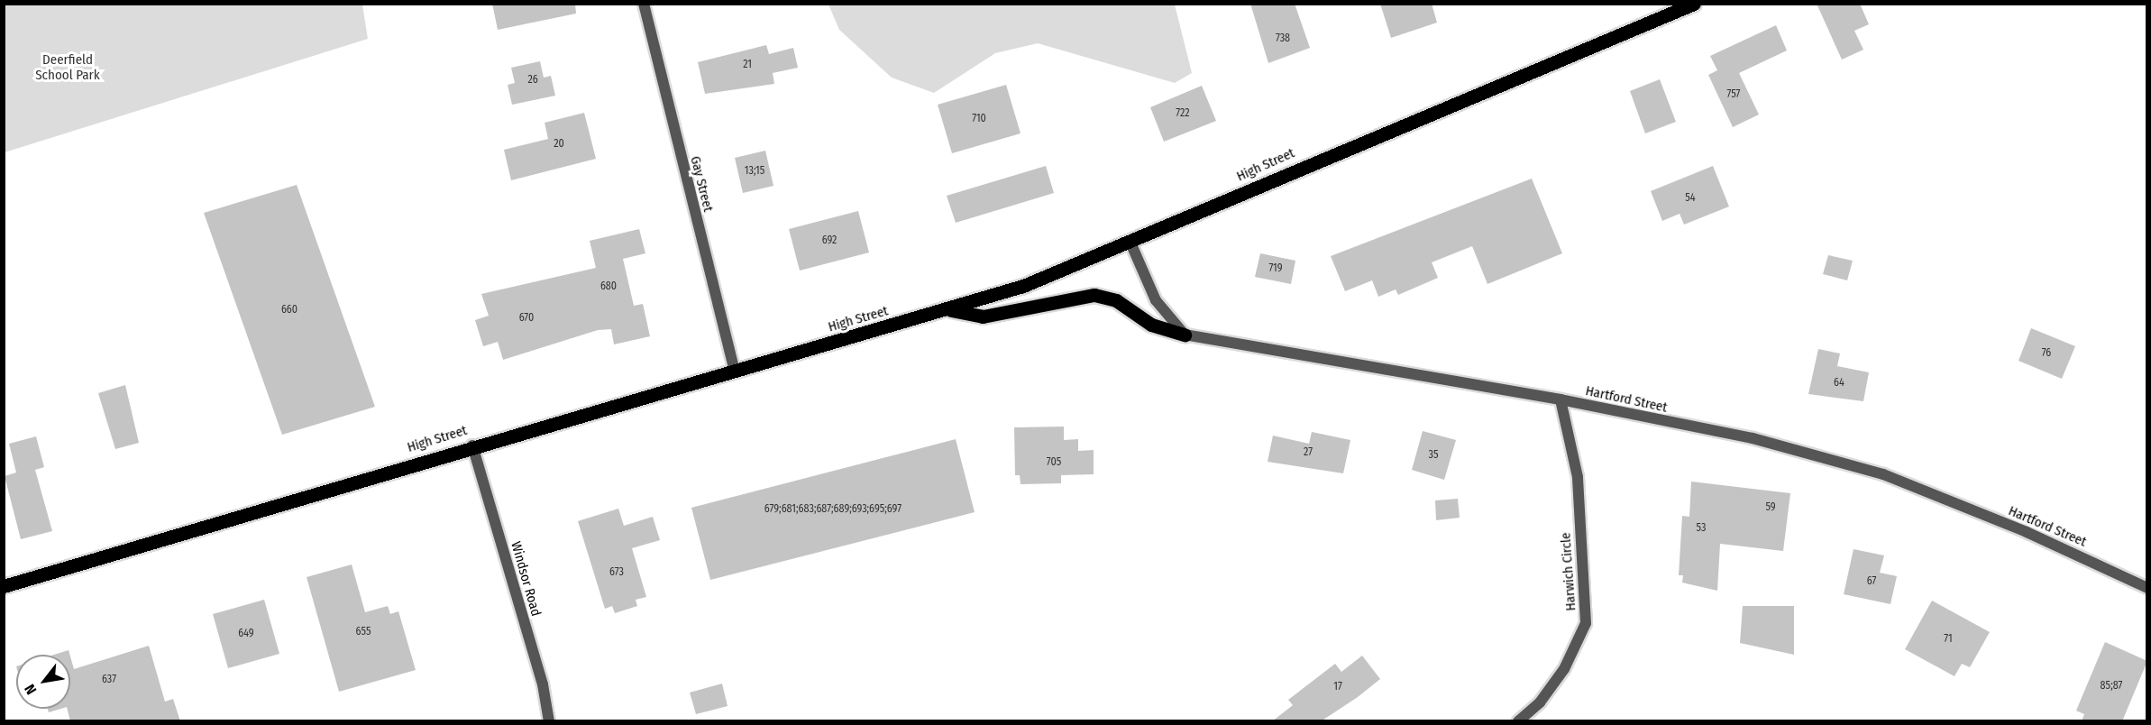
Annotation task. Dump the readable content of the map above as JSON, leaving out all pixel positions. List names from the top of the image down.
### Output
{
  "streets": {
    "main road": ["High Street"],
    "street": [
      "Gay Street",
      "Hartford Street",
      "Harwich Circle",
      "Windsor Road"
    ]
  },
  "crossings": [
    ["High Street", "Gay Street"],
    ["High Street", "Windsor Road"],
    ["Hartford Street", "Harwich Circle"]
  ],
  "parks": ["Deerfield School Park"],
  "house_numbers": [
    "738",
    "21",
    "26",
    "757",
    "722",
    "710",
    "20",
    "13;15",
    "54",
    "692",
    "719",
    "680",
    "660",
    "670",
    "76",
    "64",
    "27",
    "35",
    "705",
    "59",
    "679;681;683;687;689;693;695;697",
    "53",
    "673",
    "67",
    "655",
    "649",
    "71",
    "637",
    "85;87",
    "17"
  ],
  "north": "bottom left"
}
